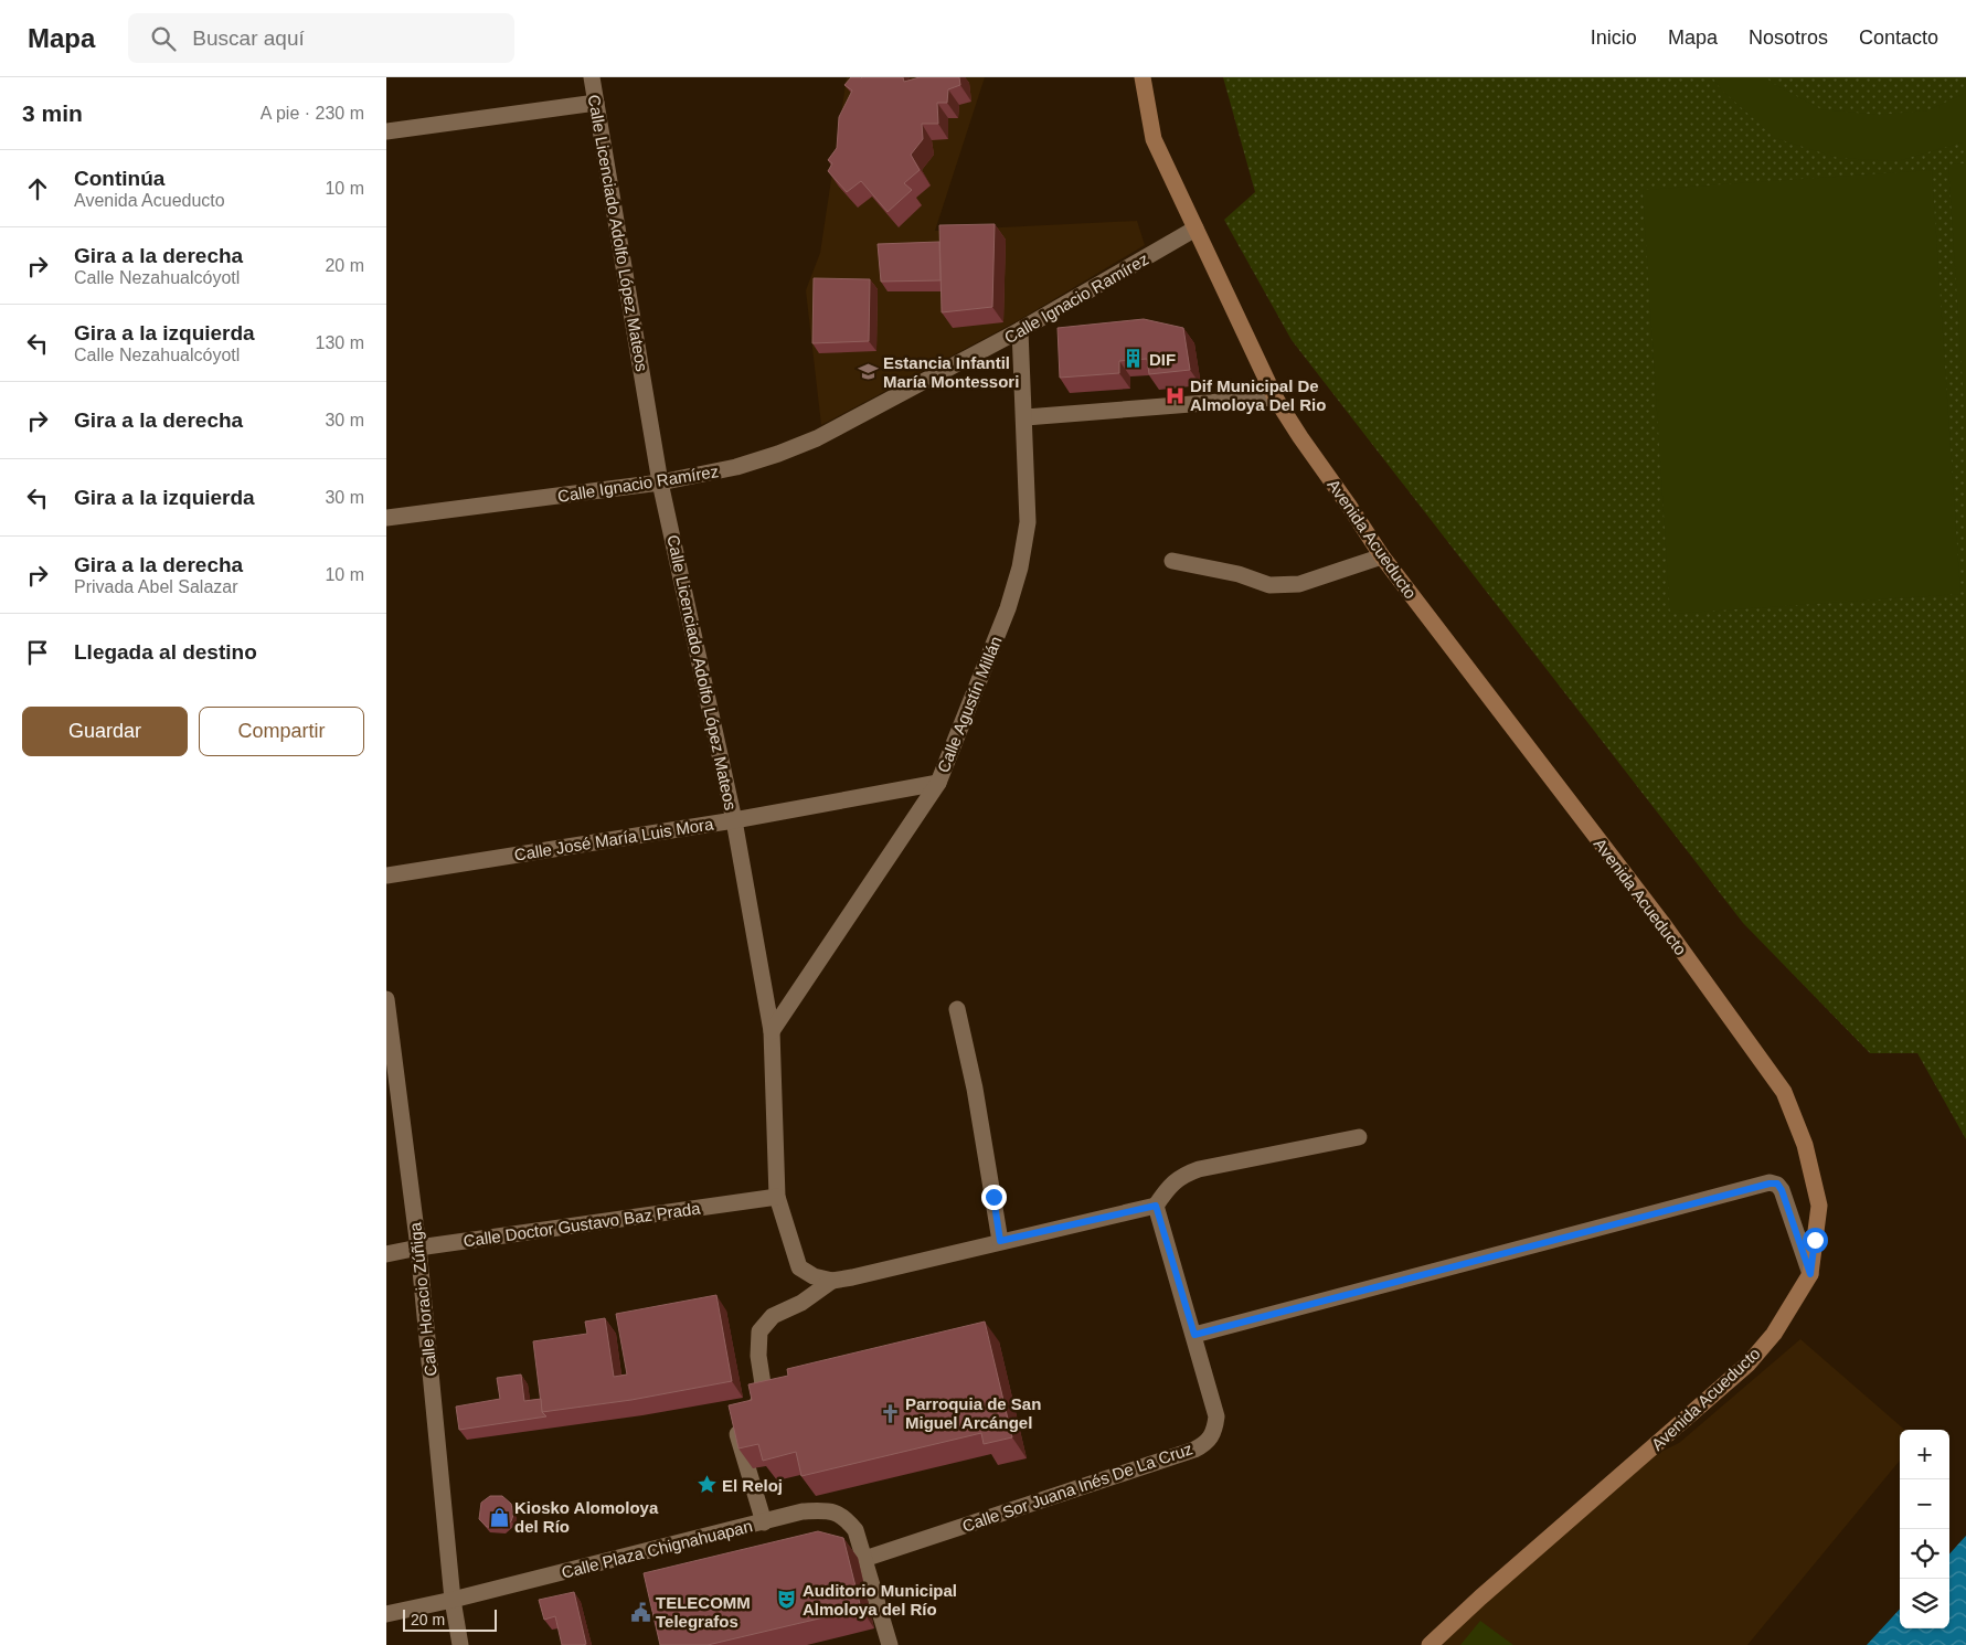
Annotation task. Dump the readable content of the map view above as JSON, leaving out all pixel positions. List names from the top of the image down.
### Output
{
  "streets": {
    "main road": ["Avenida Acueducto"],
    "street": [
      "Calle Licenciado Adolfo López Mateos",
      "Calle Ignacio Ramírez",
      "Calle Agustín Millán",
      "Calle José María Luis Mora",
      "Calle Doctor Gustavo Baz Prada",
      "Calle Horacio Zúñiga",
      "Calle Sor Juana Inés De La Cruz",
      "Calle Plaza Chignahuapan"
    ]
  },
  "crossings": [
    ["Calle Licenciado Adolfo López Mateos", "Calle Ignacio Ramírez"],
    ["Calle Licenciado Adolfo López Mateos", "Calle Agustín Millán"],
    ["Calle Licenciado Adolfo López Mateos", "Calle José María Luis Mora"],
    ["Calle Licenciado Adolfo López Mateos", "Calle Doctor Gustavo Baz Prada"],
    ["Calle Ignacio Ramírez", "Avenida Acueducto"],
    ["Calle Ignacio Ramírez", "Calle Agustín Millán"],
    ["Calle Agustín Millán", "Calle José María Luis Mora"],
    ["Calle Doctor Gustavo Baz Prada", "Calle Horacio Zúñiga"],
    ["Calle Horacio Zúñiga", "Calle Plaza Chignahuapan"],
    ["Calle Sor Juana Inés De La Cruz", "Calle Plaza Chignahuapan"]
  ],
  "places": {
    "building": ["DIF"],
    "school or university": ["Estancia Infantil María Montessori"],
    "hospital": ["Dif Municipal De Almoloya Del Rio"],
    "church": ["Parroquia de San Miguel Arcángel"],
    "place": ["El Reloj"],
    "shop": ["Kiosko Alomoloya del Río"],
    "theatre": ["Auditorio Municipal Almoloya del Río"],
    "public building": ["TELECOMM Telegrafos"]
  },
  "scale_bar": "20 m",
  "page": {
    "header": "Mapa",
    "search": "Buscar aquí",
    "nav": [
      "Inicio",
      "Mapa",
      "Nosotros",
      "Contacto"
    ],
    "heading": ["3 min", "A pie · 230 m"],
    "list": [
      ["Continúa", "Avenida Acueducto", "10 m"],
      ["Gira a la derecha", "Calle Nezahualcóyotl", "20 m"],
      ["Gira a la izquierda", "Calle Nezahualcóyotl", "130 m"],
      ["Gira a la derecha", "30 m"],
      ["Gira a la izquierda", "30 m"],
      ["Gira a la derecha", "Privada Abel Salazar", "10 m"],
      "Llegada al destino"
    ],
    "buttons": ["Guardar", "Compartir"],
    "map_buttons": ["+", "−"],
    "scale": "20 m"
  }
}
